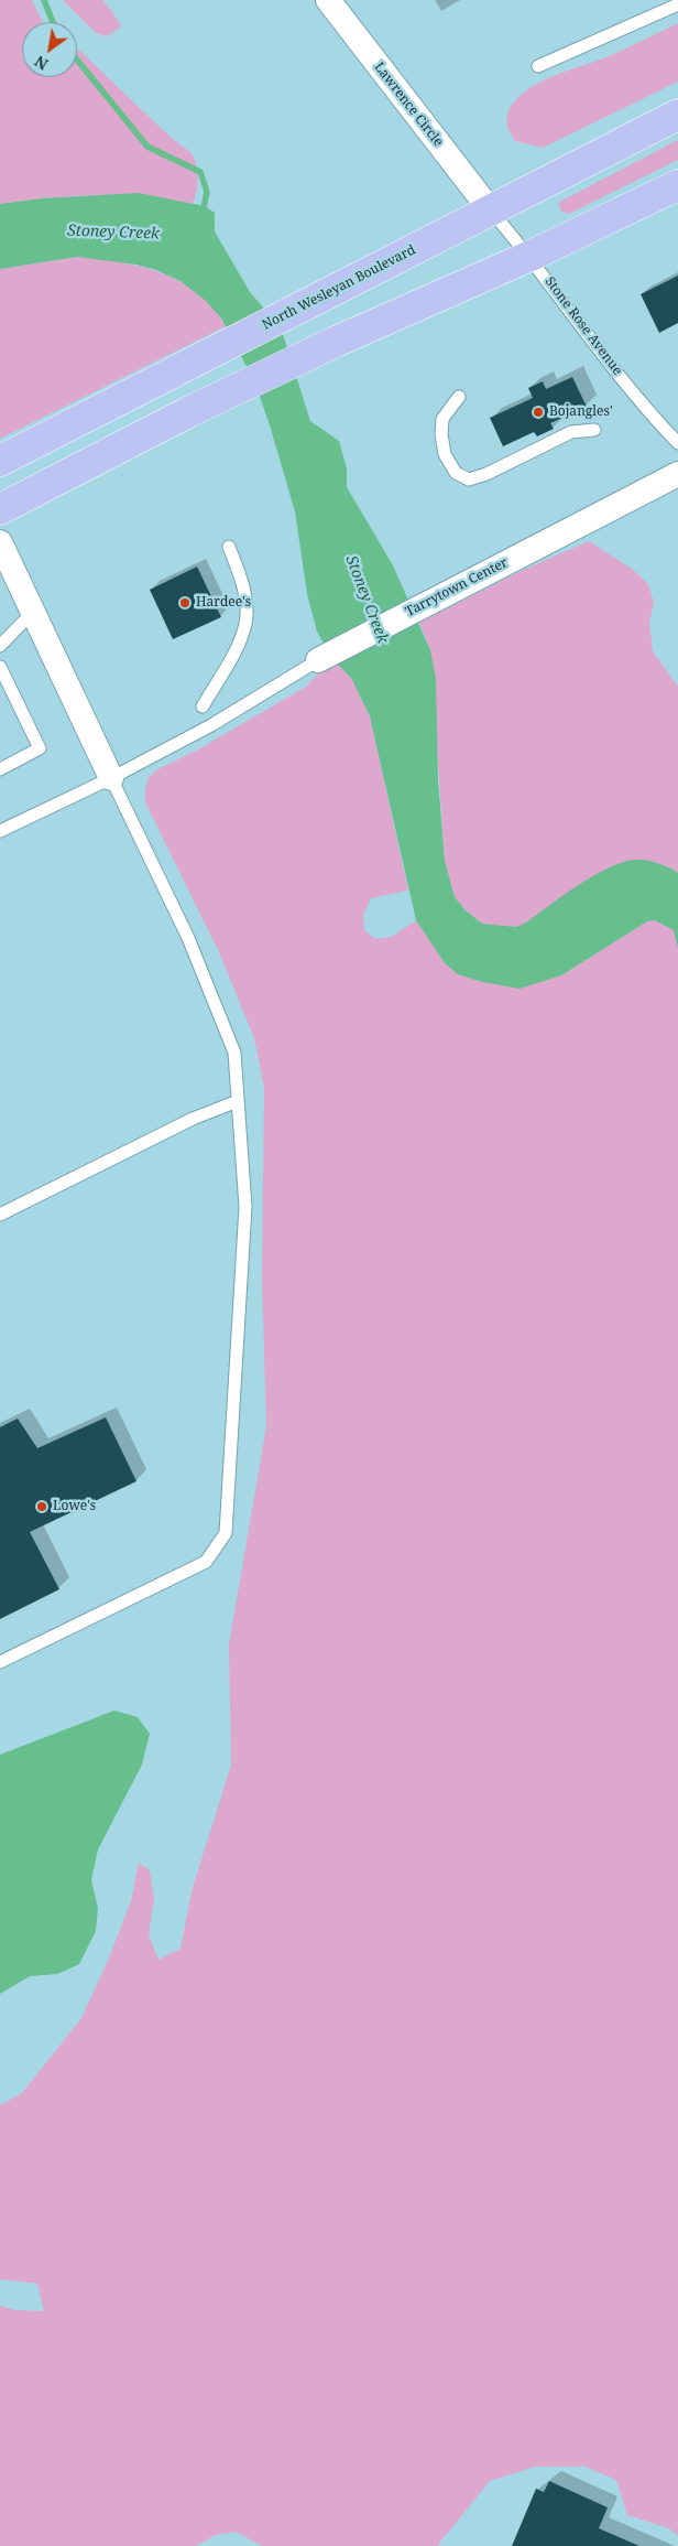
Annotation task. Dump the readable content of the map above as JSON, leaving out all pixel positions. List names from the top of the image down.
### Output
{
  "streets": {
    "highway": ["North Wesleyan Boulevard"],
    "street": ["Lawrence Circle", "Tarrytown Center"],
    "lane": ["Stone Rose Avenue"]
  },
  "crossings": [
    ["Lawrence Circle", "North Wesleyan Boulevard"],
    ["Lawrence Circle", "Stone Rose Avenue"],
    ["North Wesleyan Boulevard", "Stone Rose Avenue"]
  ],
  "water": ["Stoney Creek"],
  "places": ["Bojangles'", "Hardee's", "Lowe's"],
  "north": "bottom left"
}
